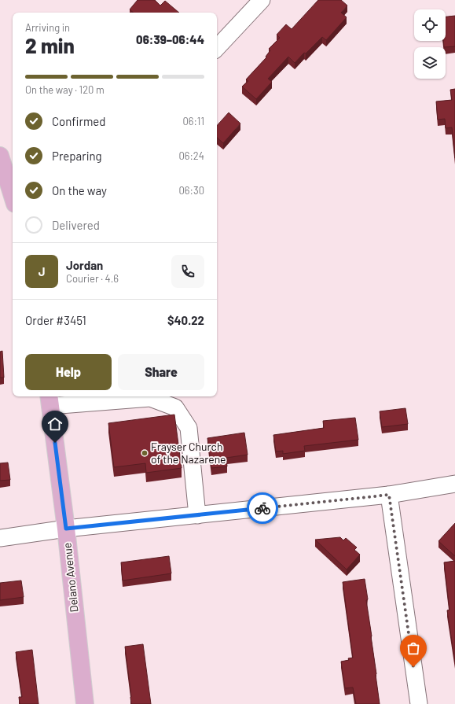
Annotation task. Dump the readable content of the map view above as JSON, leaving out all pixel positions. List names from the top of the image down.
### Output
{
  "streets": {
    "main road": ["Delano Avenue"]
  },
  "places": ["Frayser Church of the Nazarene"],
  "page": {
    "heading": ["2 min", "Arriving in", "06:39–06:44"],
    "panel": [
      "Jordan",
      "Courier · 4.6",
      "Order #3451",
      "$40.22"
    ],
    "bar": "On the way · 120 m",
    "list": [
      ["Confirmed", "06:11"],
      ["Preparing", "06:24"],
      ["On the way", "06:30"],
      "Delivered"
    ],
    "round": "J",
    "buttons": ["Help", "Share"]
  }
}
